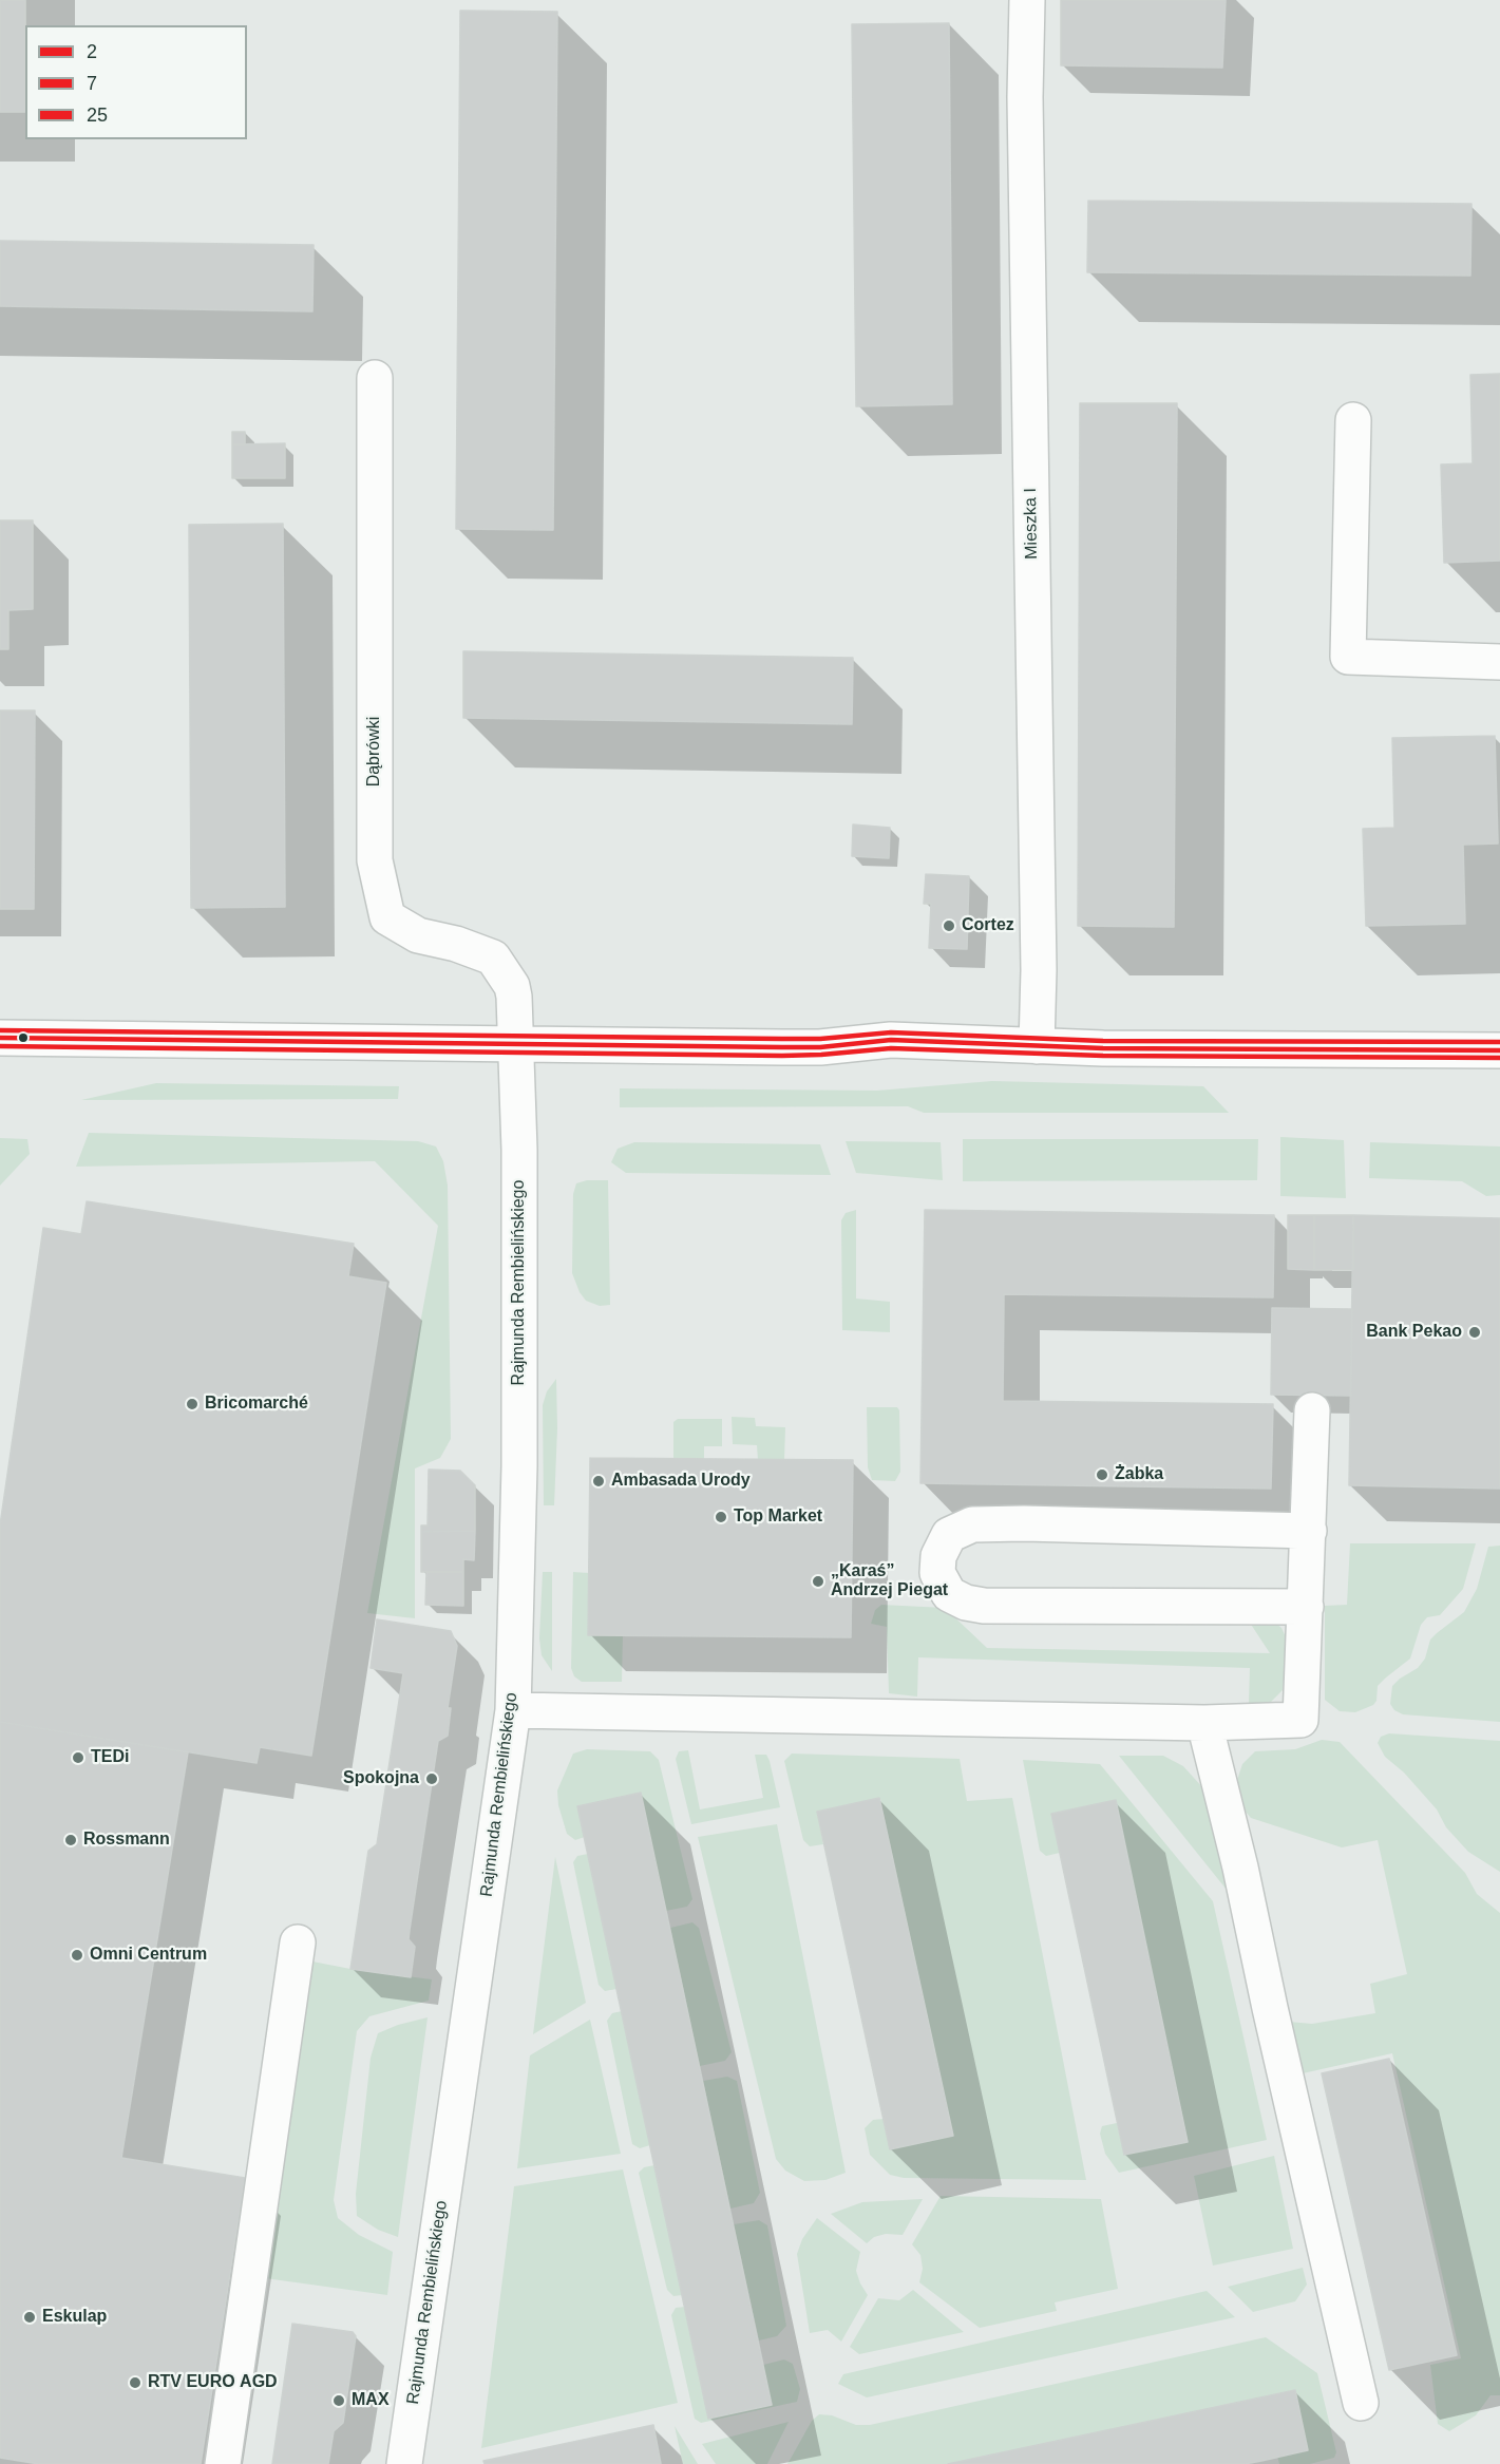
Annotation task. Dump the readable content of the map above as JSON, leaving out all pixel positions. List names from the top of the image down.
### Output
{
  "streets": {
    "street": ["Mieszka I", "Dąbrówki", "Rajmunda Rembielińskiego"]
  },
  "crossings": [
    ["Dąbrówki", "Rajmunda Rembielińskiego"]
  ],
  "places": [
    "Cortez",
    "Bank Pekao",
    "Bricomarché",
    "Żabka",
    "Ambasada Urody",
    "Top Market",
    "„Karaś” Andrzej Piegat",
    "TEDi",
    "Spokojna",
    "Rossmann",
    "Omni Centrum",
    "Eskulap",
    "RTV EURO AGD",
    "MAX"
  ],
  "lines": ["transit line 25", "transit line 2", "transit line 7"],
  "legend": ["2", "7", "25"]
}
